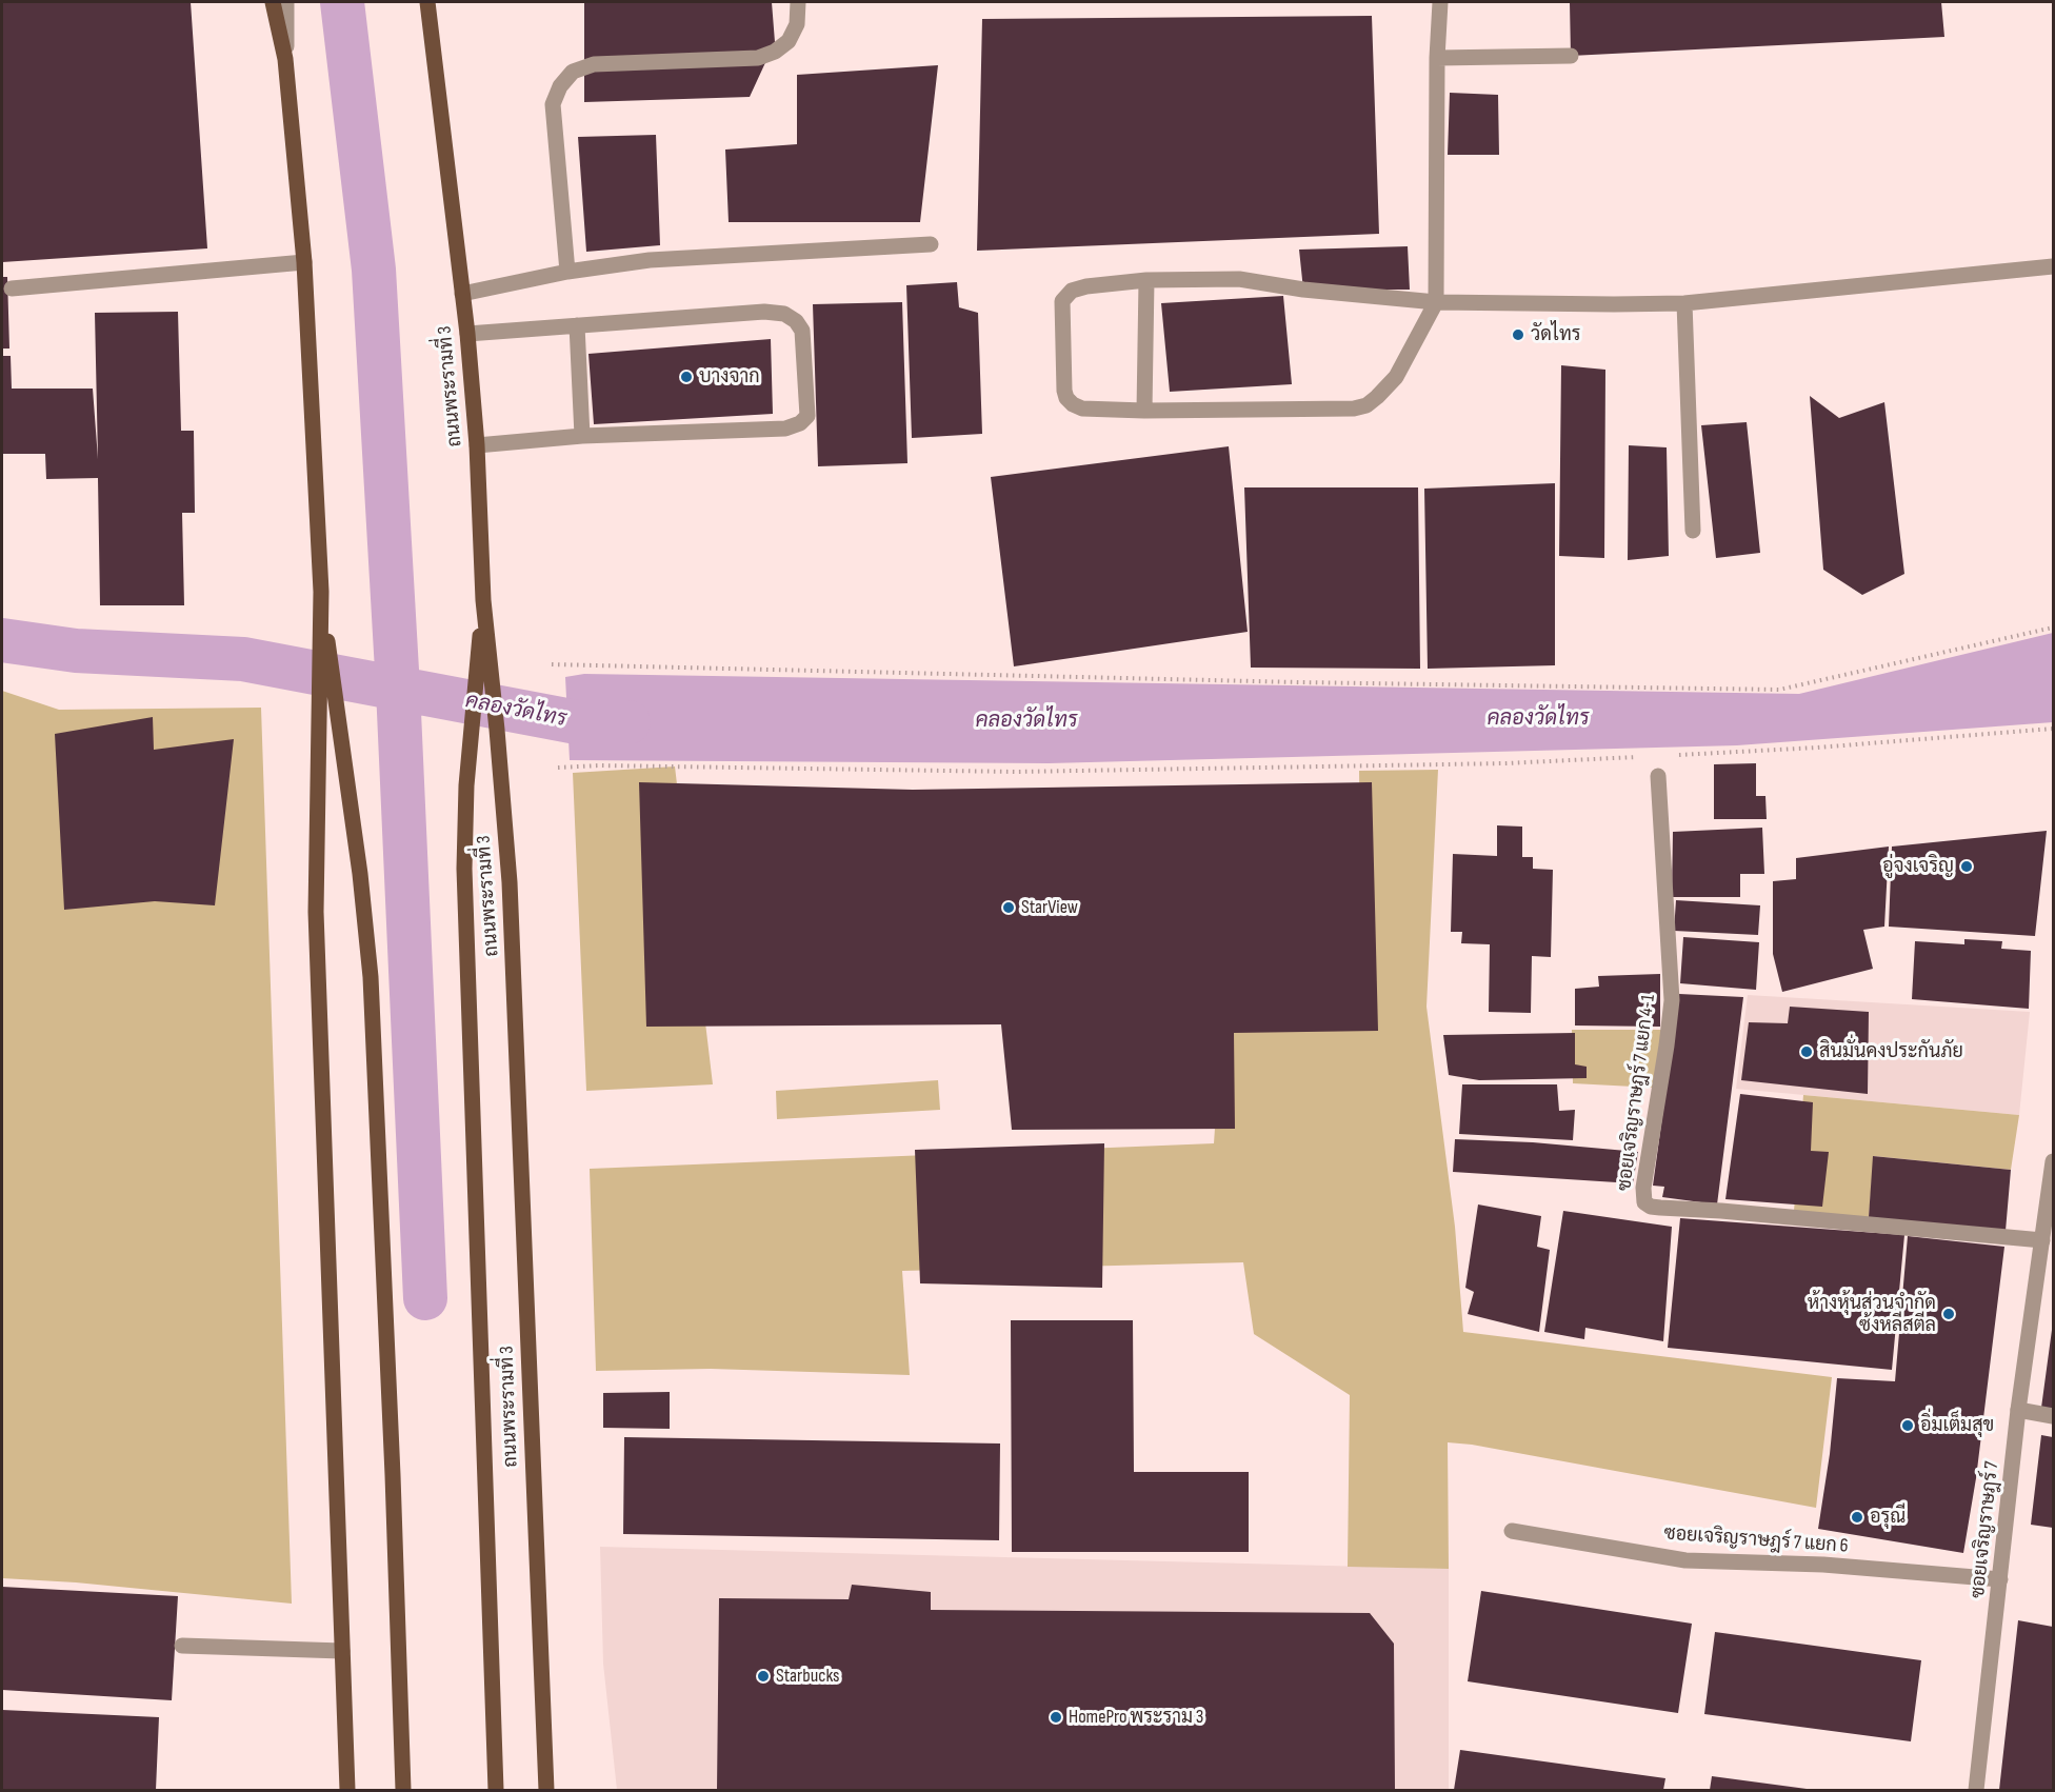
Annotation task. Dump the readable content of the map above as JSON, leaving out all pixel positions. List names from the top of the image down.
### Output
{
  "streets": {
    "main road": ["ถนนพระรามที่ 3"],
    "street": ["ซอยเจริญราษฎร์ 7 แยก 4-1", "ซอยเจริญราษฎร์ 7", "ซอยเจริญราษฎร์ 7 แยก 6"]
  },
  "crossings": [
    ["ซอยเจริญราษฎร์ 7 แยก 4-1", "ซอยเจริญราษฎร์ 7"],
    ["ซอยเจริญราษฎร์ 7", "ซอยเจริญราษฎร์ 7 แยก 6"]
  ],
  "water": ["คลองวัดไทร"],
  "places": [
    "วัดไทร",
    "บางจาก",
    "อู่จงเจริญ",
    "StarView",
    "สินมั่นคงประกันภัย",
    "ห้างหุ้นส่วนจำกัด ซ้งหลีสตีล",
    "อิ่มเต็มสุข",
    "อรุณี",
    "Starbucks",
    "HomePro พระราม 3"
  ]
}
